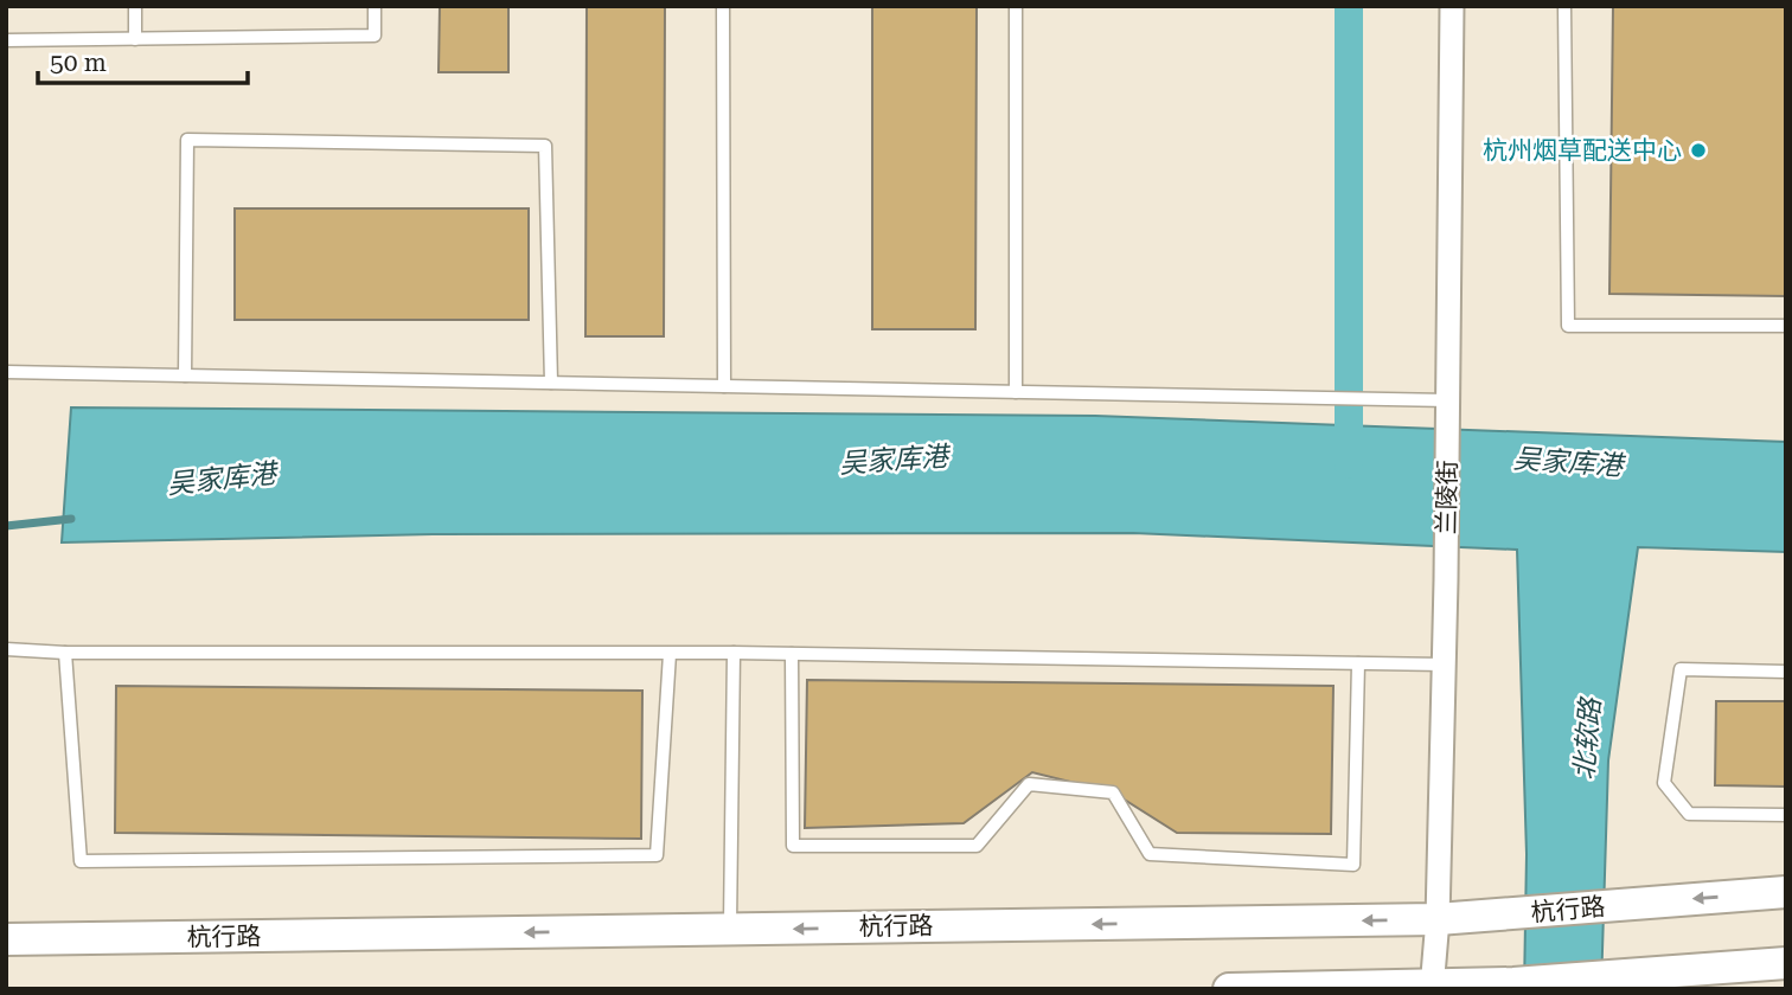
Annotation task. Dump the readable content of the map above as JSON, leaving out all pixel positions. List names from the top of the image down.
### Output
{
  "streets": {
    "main road": ["杭行路"],
    "street": ["兰陵街"]
  },
  "crossings": [
    ["兰陵街", "杭行路"]
  ],
  "water": ["吴家库港", "北软路"],
  "places": ["杭州烟草配送中心"],
  "scale_bar": "50 m"
}
